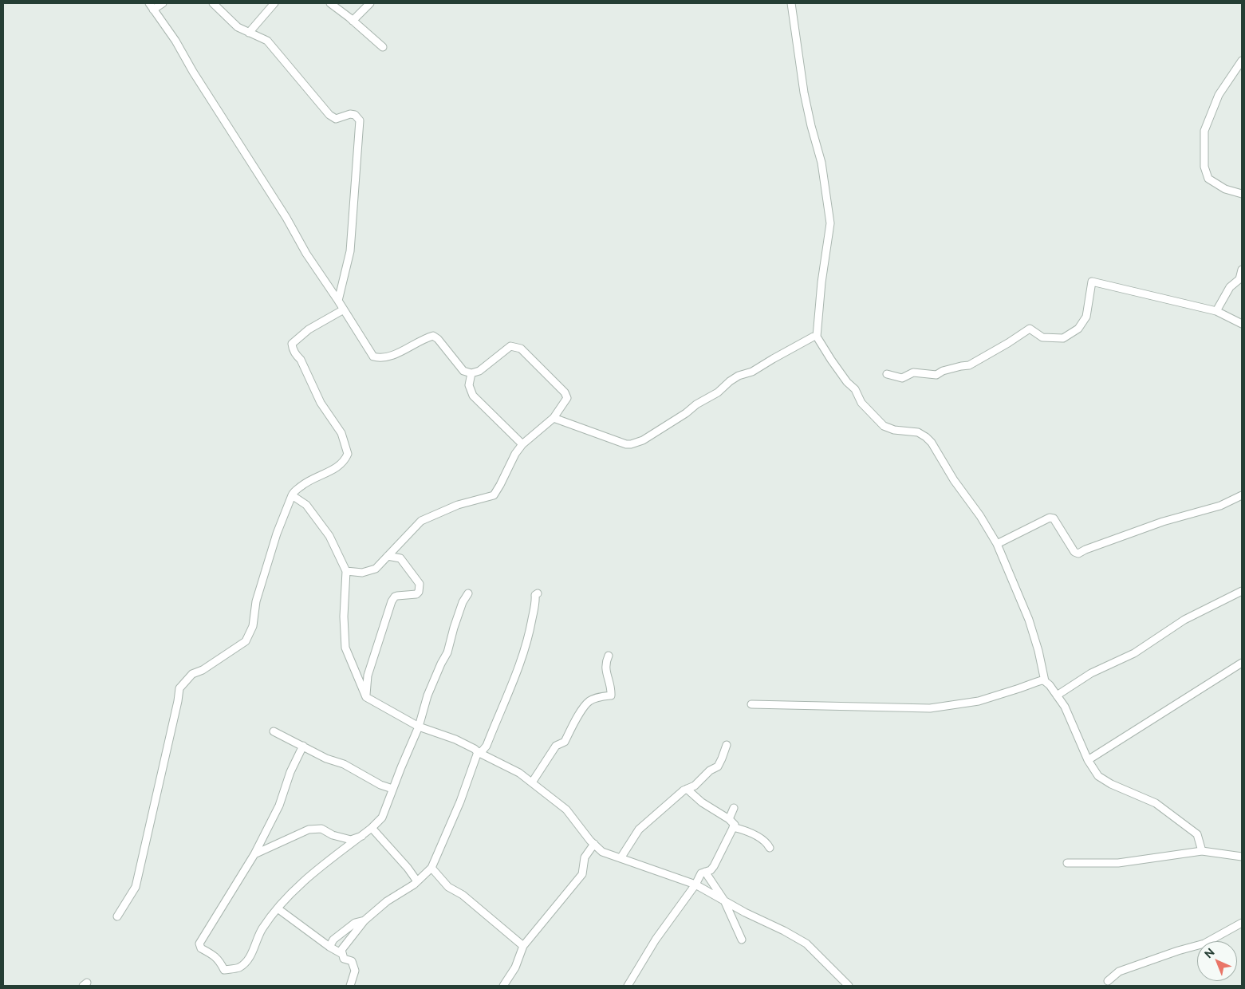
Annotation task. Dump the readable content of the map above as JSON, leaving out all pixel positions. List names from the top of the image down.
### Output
{
  "north": "top left"
}
